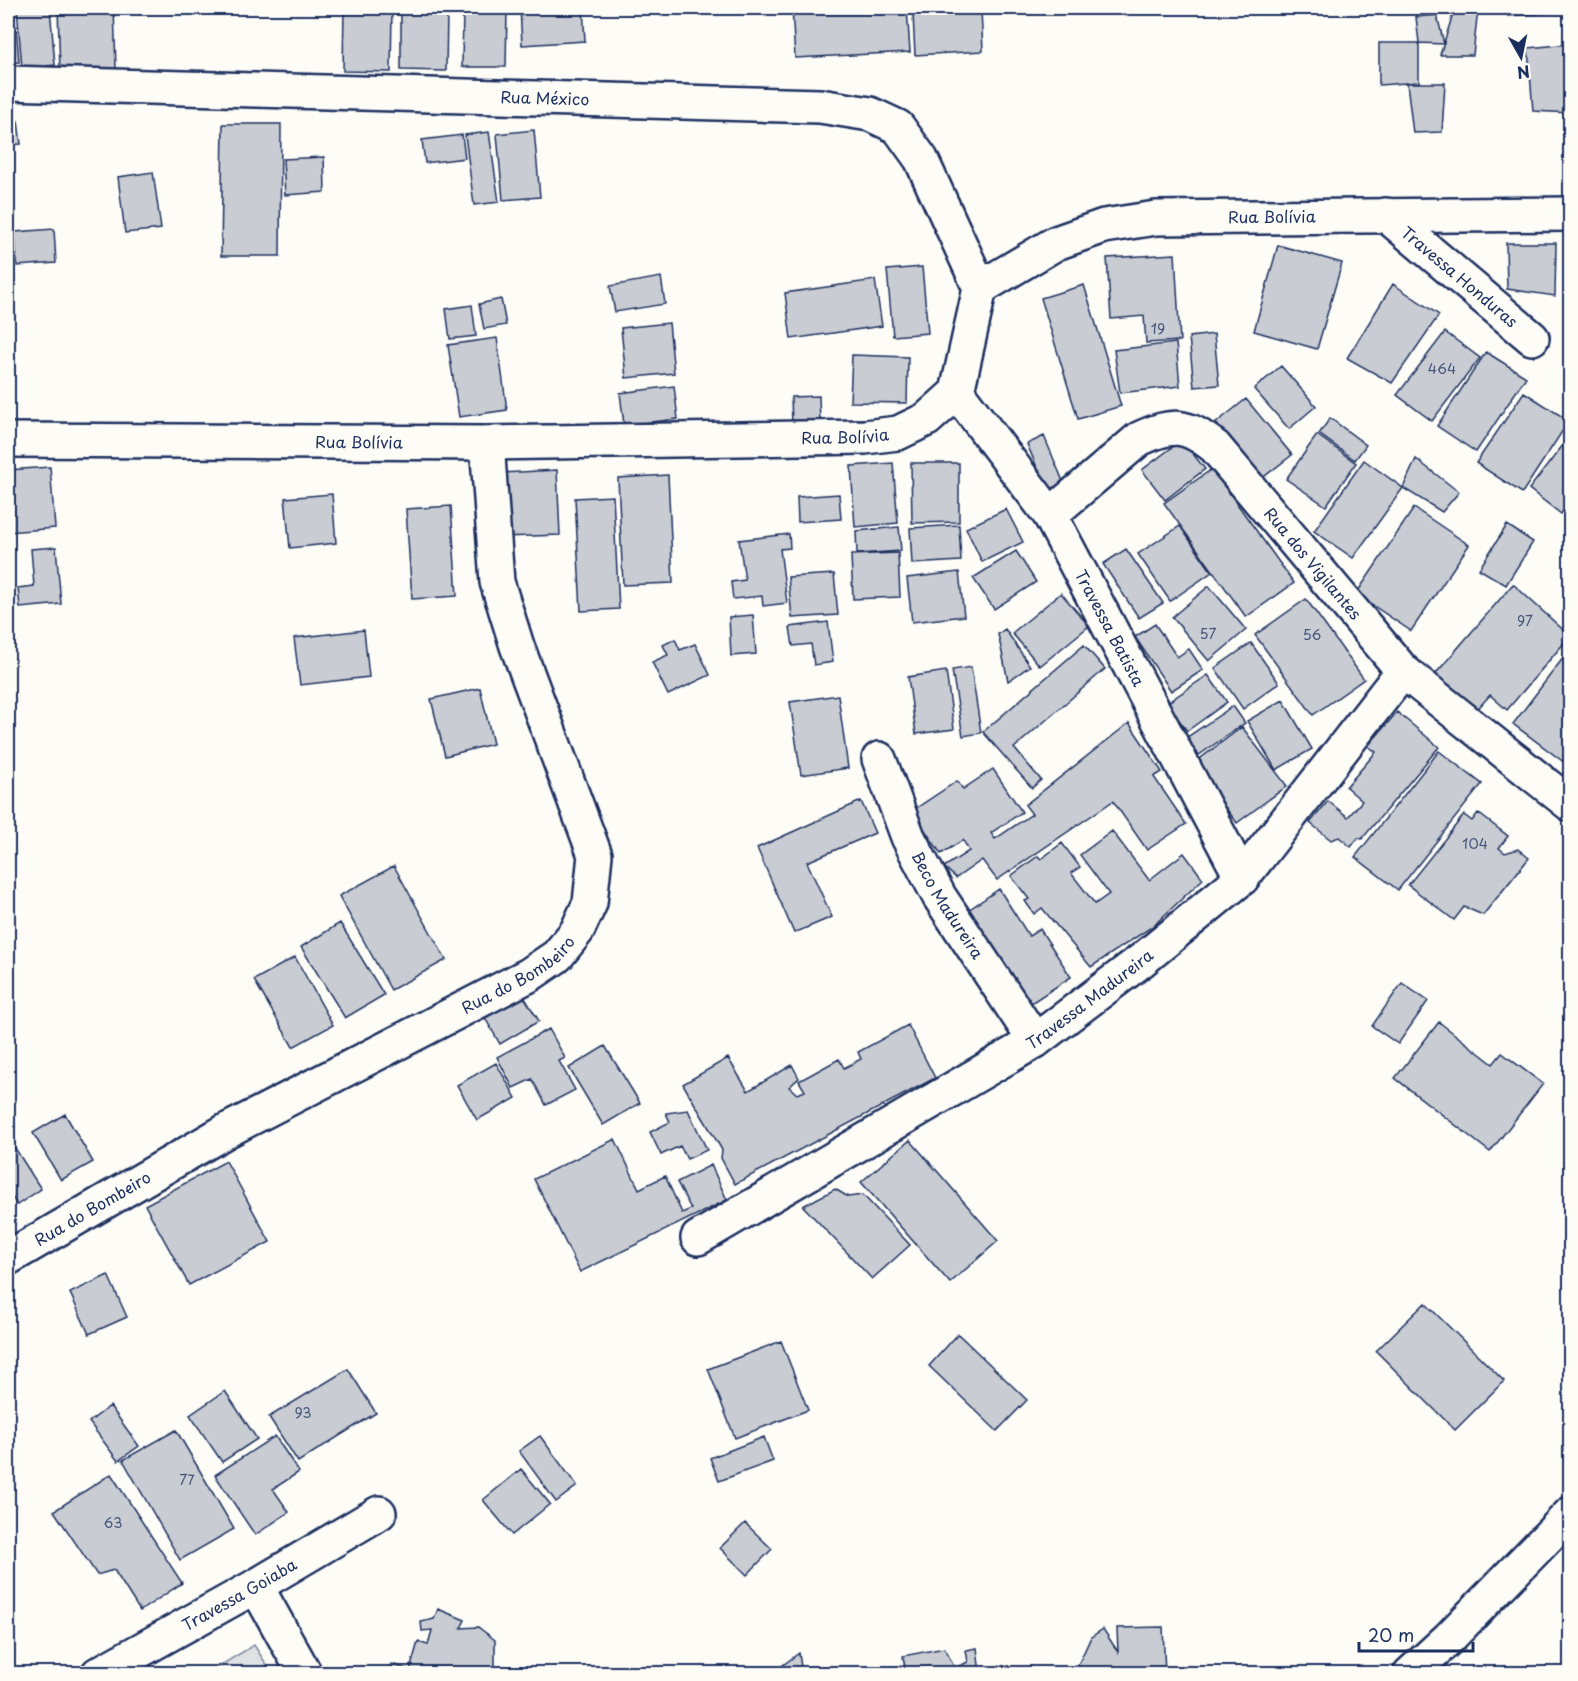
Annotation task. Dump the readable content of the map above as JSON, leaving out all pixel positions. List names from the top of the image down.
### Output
{
  "streets": {
    "street": [
      "Rua México",
      "Rua Bolívia",
      "Travessa Honduras",
      "Rua dos Vigilantes",
      "Travessa Batista",
      "Beco Madureira",
      "Rua do Bombeiro",
      "Travessa Madureira",
      "Travessa Goiaba"
    ]
  },
  "crossings": [
    ["Rua México", "Rua Bolívia"],
    ["Rua Bolívia", "Travessa Honduras"],
    ["Rua Bolívia", "Travessa Batista"],
    ["Rua Bolívia", "Rua do Bombeiro"],
    ["Rua dos Vigilantes", "Travessa Batista"],
    ["Rua dos Vigilantes", "Travessa Madureira"],
    ["Travessa Batista", "Travessa Madureira"],
    ["Beco Madureira", "Travessa Madureira"]
  ],
  "house_numbers": [
    "19",
    "464",
    "97",
    "57",
    "56",
    "104",
    "93",
    "77",
    "63"
  ],
  "scale_bar": "20 m",
  "north": "bottom"
}
